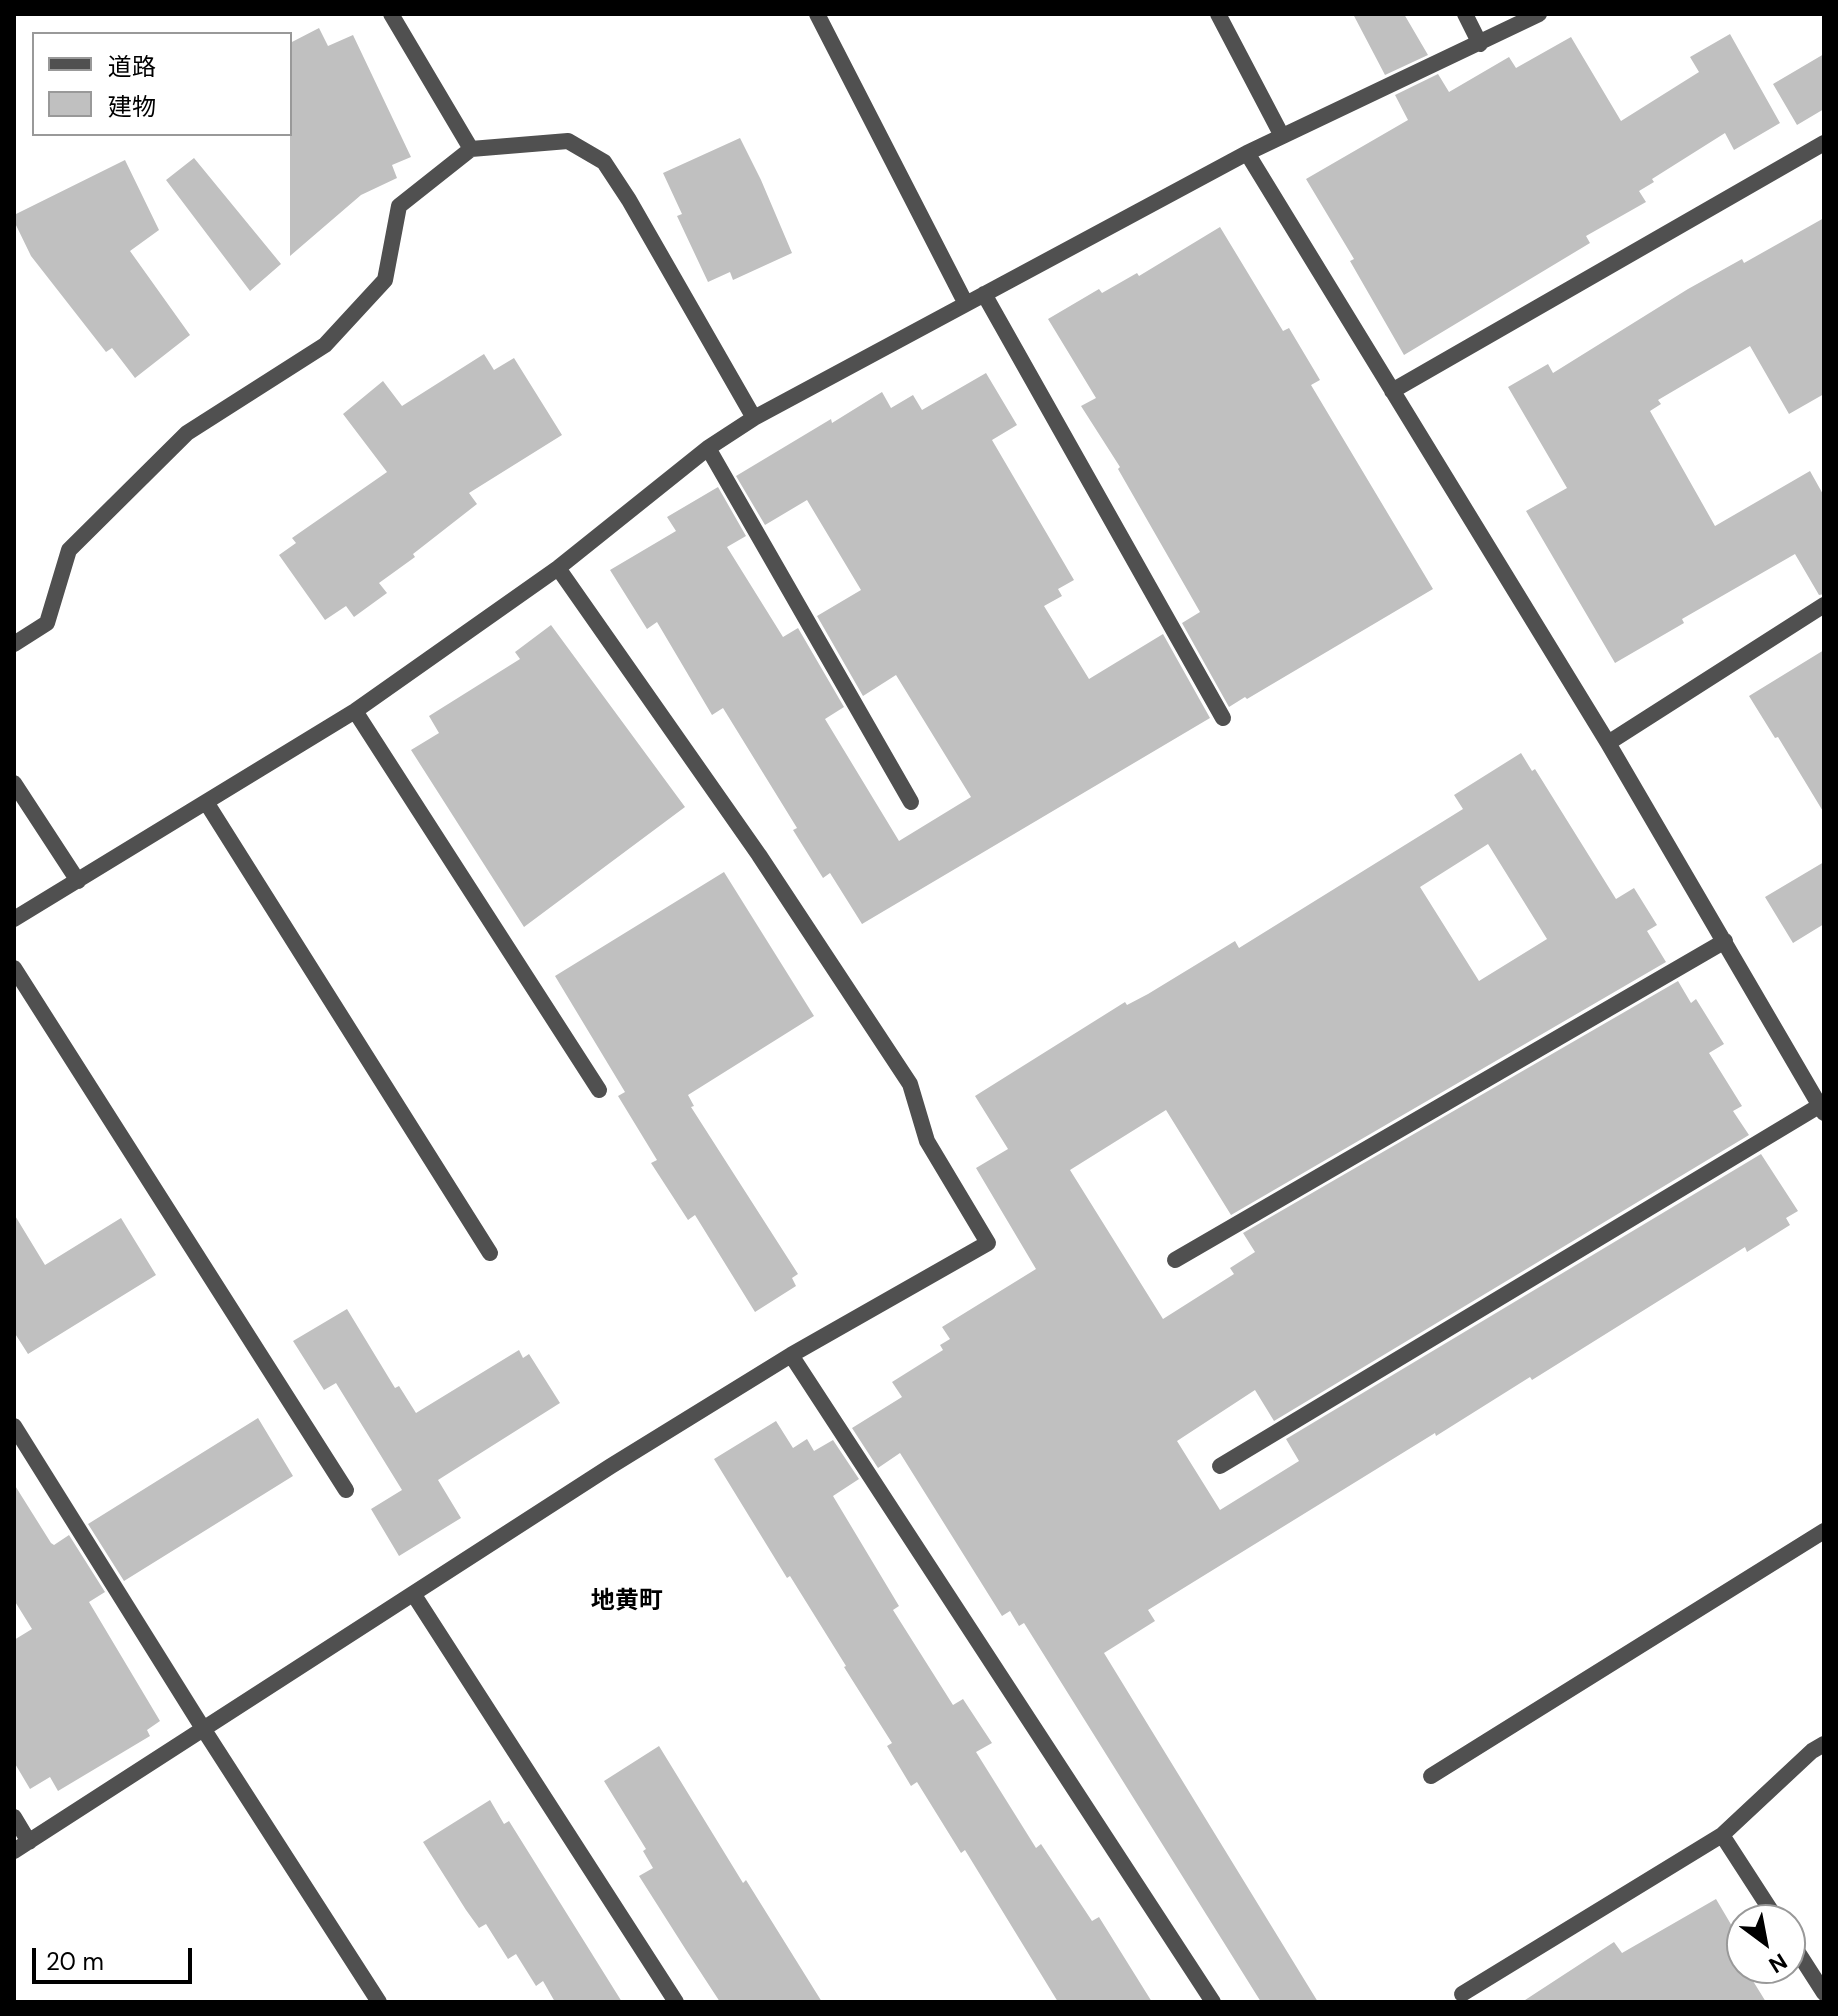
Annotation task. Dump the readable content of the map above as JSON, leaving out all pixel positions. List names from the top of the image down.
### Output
{
  "districts": ["地黄町"],
  "legend": ["道路", "建物"],
  "scale_bar": "20 m",
  "north": "bottom right"
}
